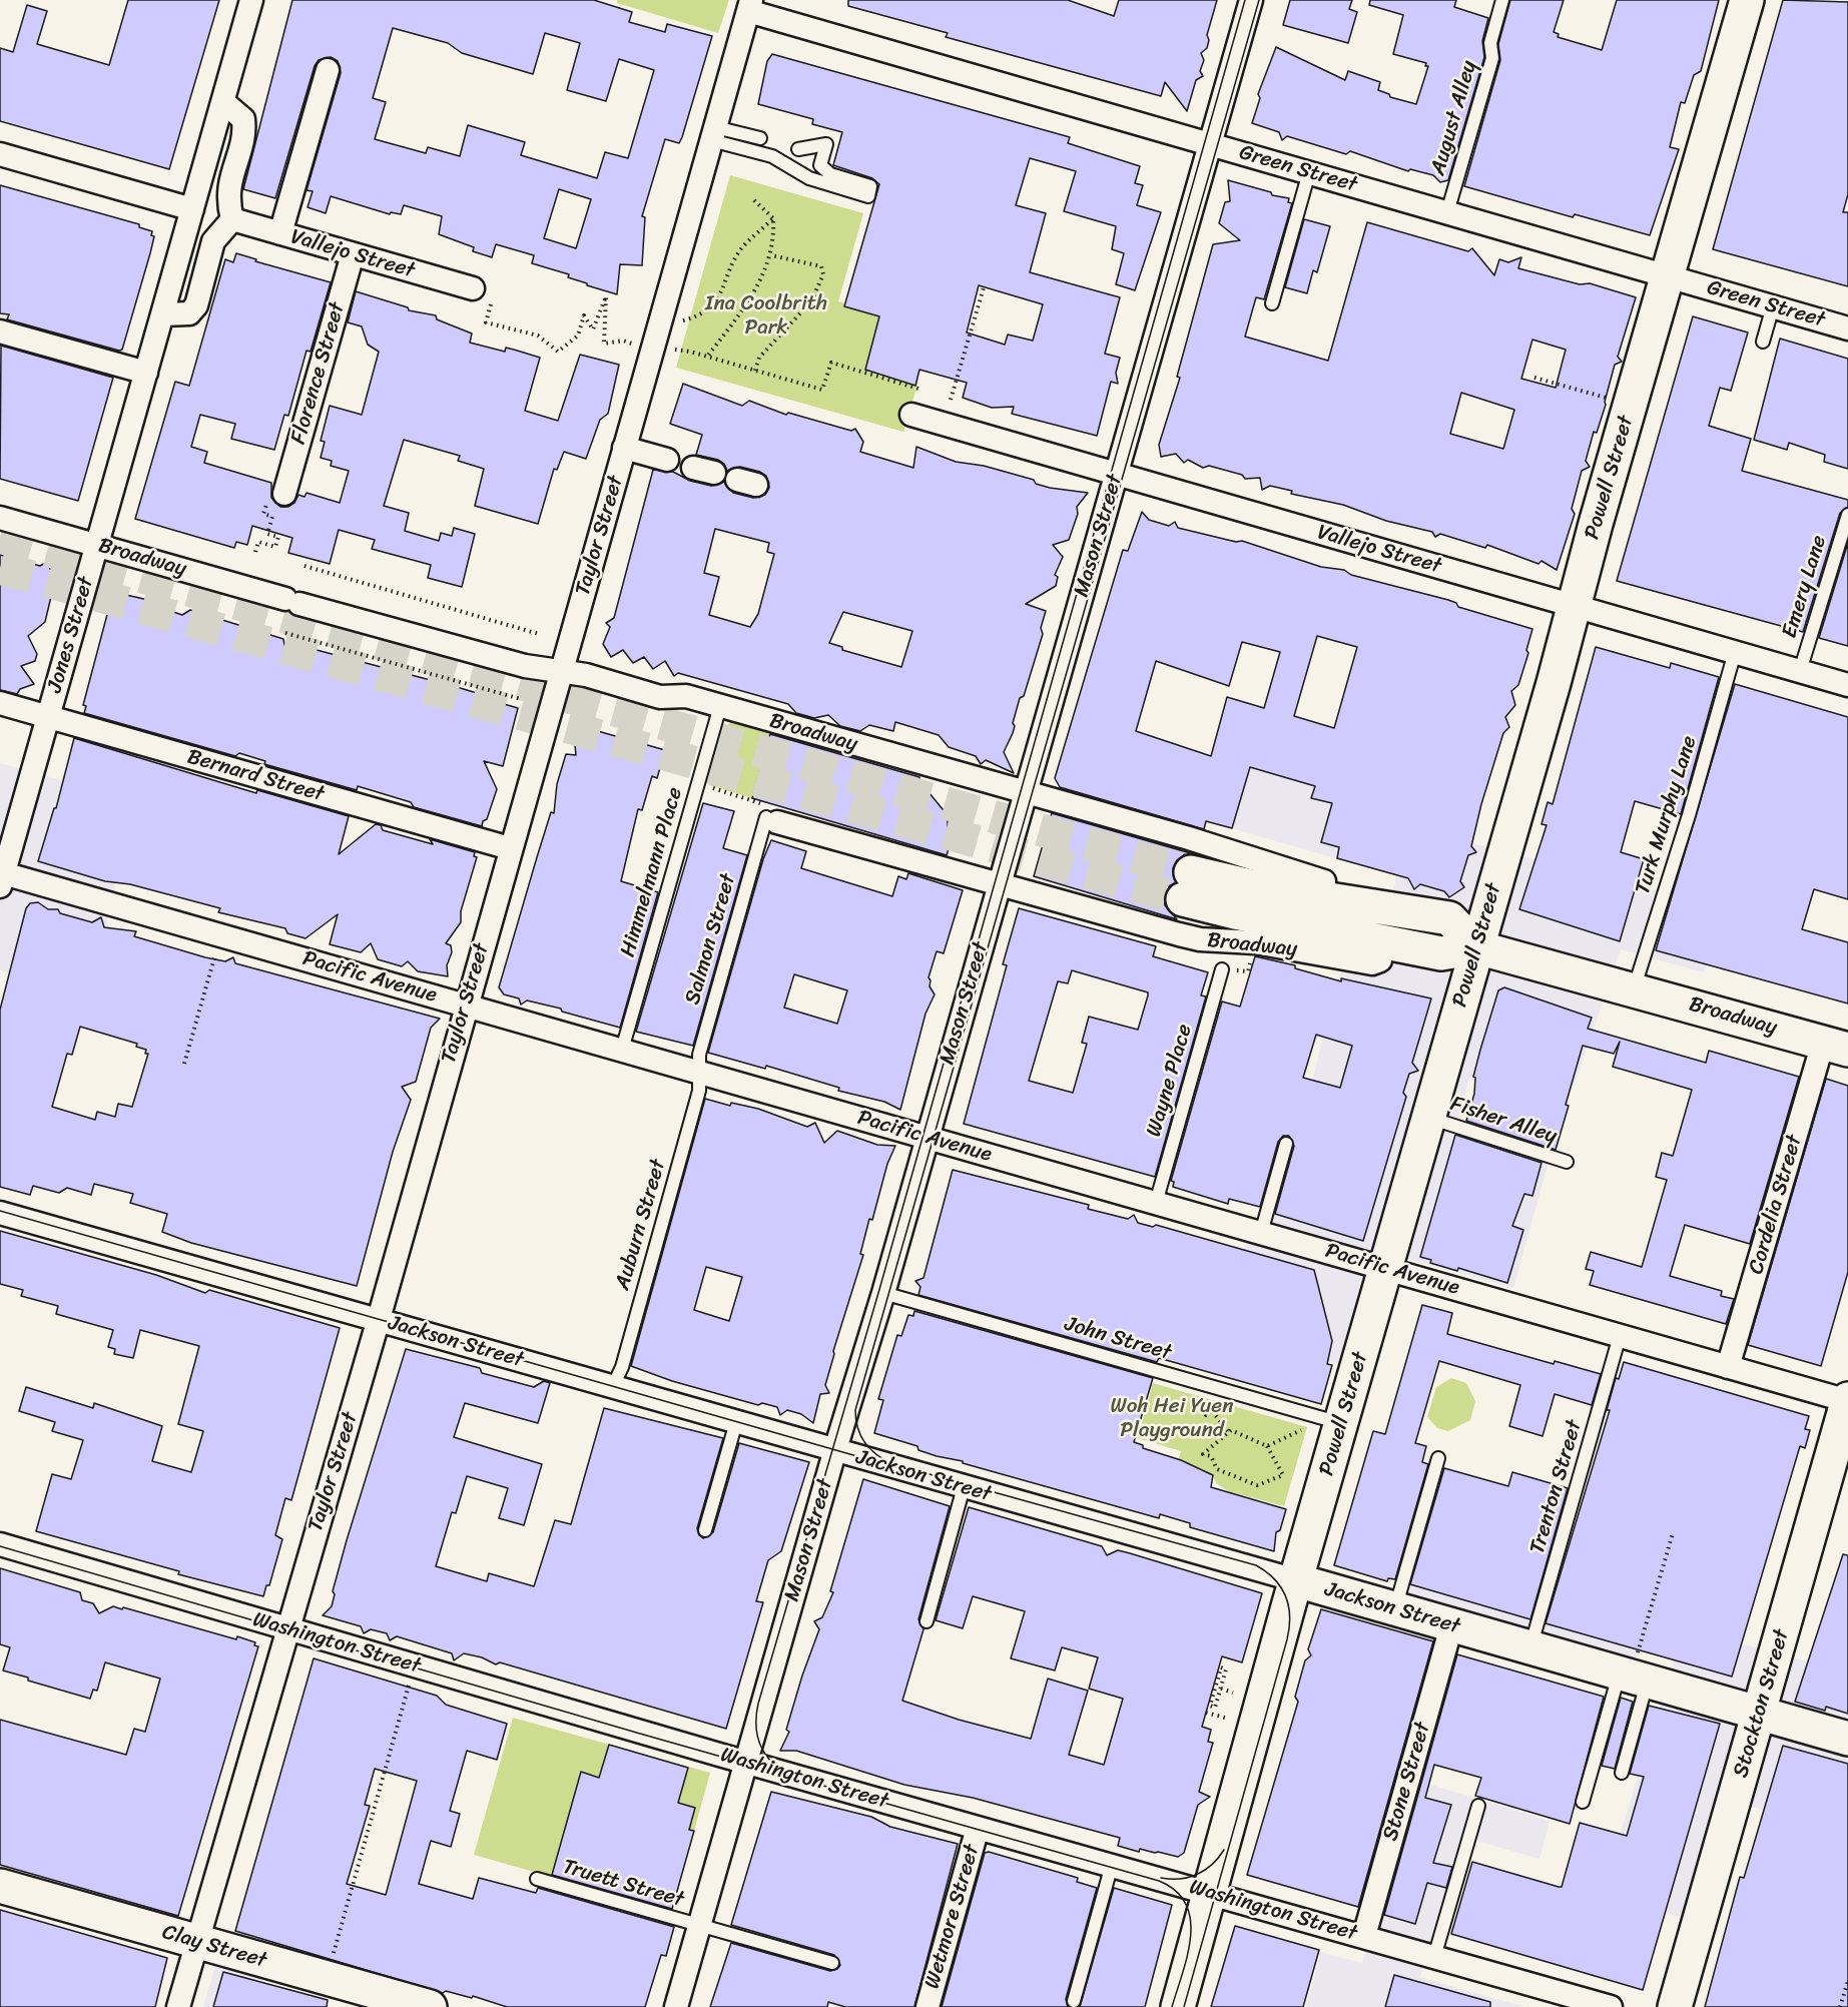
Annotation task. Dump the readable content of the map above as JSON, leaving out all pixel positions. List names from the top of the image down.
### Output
{
  "streets": {
    "street": [
      "Green Street",
      "Vallejo Street",
      "Florence Street",
      "Powell Street",
      "Taylor Street",
      "Mason Street",
      "Broadway",
      "Jones Street",
      "Bernard Street",
      "Pacific Avenue",
      "Cordelia Street",
      "Jackson Street",
      "Washington Street",
      "Stockton Street",
      "Stone Street",
      "Wetmore Street",
      "Clay Street"
    ],
    "lane": [
      "August Alley",
      "Emery Lane",
      "Turk Murphy Lane",
      "Himmelmann Place",
      "Salmon Street",
      "Wayne Place",
      "Fisher Alley",
      "Auburn Street",
      "John Street",
      "Trenton Street",
      "Truett Street"
    ]
  },
  "crossings": [
    ["August Alley", "Green Street"],
    ["Green Street", "Powell Street"],
    ["Green Street", "Taylor Street"],
    ["Green Street", "Mason Street"],
    ["Vallejo Street", "Florence Street"],
    ["Vallejo Street", "Powell Street"],
    ["Vallejo Street", "Mason Street"],
    ["Vallejo Street", "Emery Lane"],
    ["Vallejo Street", "Turk Murphy Lane"],
    ["Powell Street", "Broadway"],
    ["Powell Street", "Pacific Avenue"],
    ["Powell Street", "Fisher Alley"],
    ["Powell Street", "John Street"],
    ["Powell Street", "Jackson Street"],
    ["Powell Street", "Washington Street"],
    ["Taylor Street", "Broadway"],
    ["Taylor Street", "Bernard Street"],
    ["Taylor Street", "Pacific Avenue"],
    ["Taylor Street", "Jackson Street"],
    ["Taylor Street", "Washington Street"],
    ["Taylor Street", "Clay Street"],
    ["Mason Street", "Broadway"],
    ["Mason Street", "Pacific Avenue"],
    ["Mason Street", "John Street"],
    ["Mason Street", "Jackson Street"],
    ["Mason Street", "Washington Street"],
    ["Mason Street", "Truett Street"],
    ["Broadway", "Jones Street"],
    ["Broadway", "Turk Murphy Lane"],
    ["Broadway", "Himmelmann Place"],
    ["Broadway", "Salmon Street"],
    ["Broadway", "Cordelia Street"],
    ["Jones Street", "Bernard Street"],
    ["Jones Street", "Pacific Avenue"],
    ["Himmelmann Place", "Pacific Avenue"],
    ["Salmon Street", "Pacific Avenue"],
    ["Salmon Street", "Auburn Street"],
    ["Pacific Avenue", "Wayne Place"],
    ["Pacific Avenue", "Cordelia Street"],
    ["Pacific Avenue", "Auburn Street"],
    ["Pacific Avenue", "Trenton Street"],
    ["Pacific Avenue", "Stockton Street"],
    ["Auburn Street", "Jackson Street"],
    ["Jackson Street", "Trenton Street"],
    ["Jackson Street", "Stockton Street"],
    ["Jackson Street", "Stone Street"],
    ["Washington Street", "Stone Street"],
    ["Washington Street", "Wetmore Street"]
  ],
  "parks": ["Ina Coolbrith Park", "Woh Hei Yuen Playground"]
}
